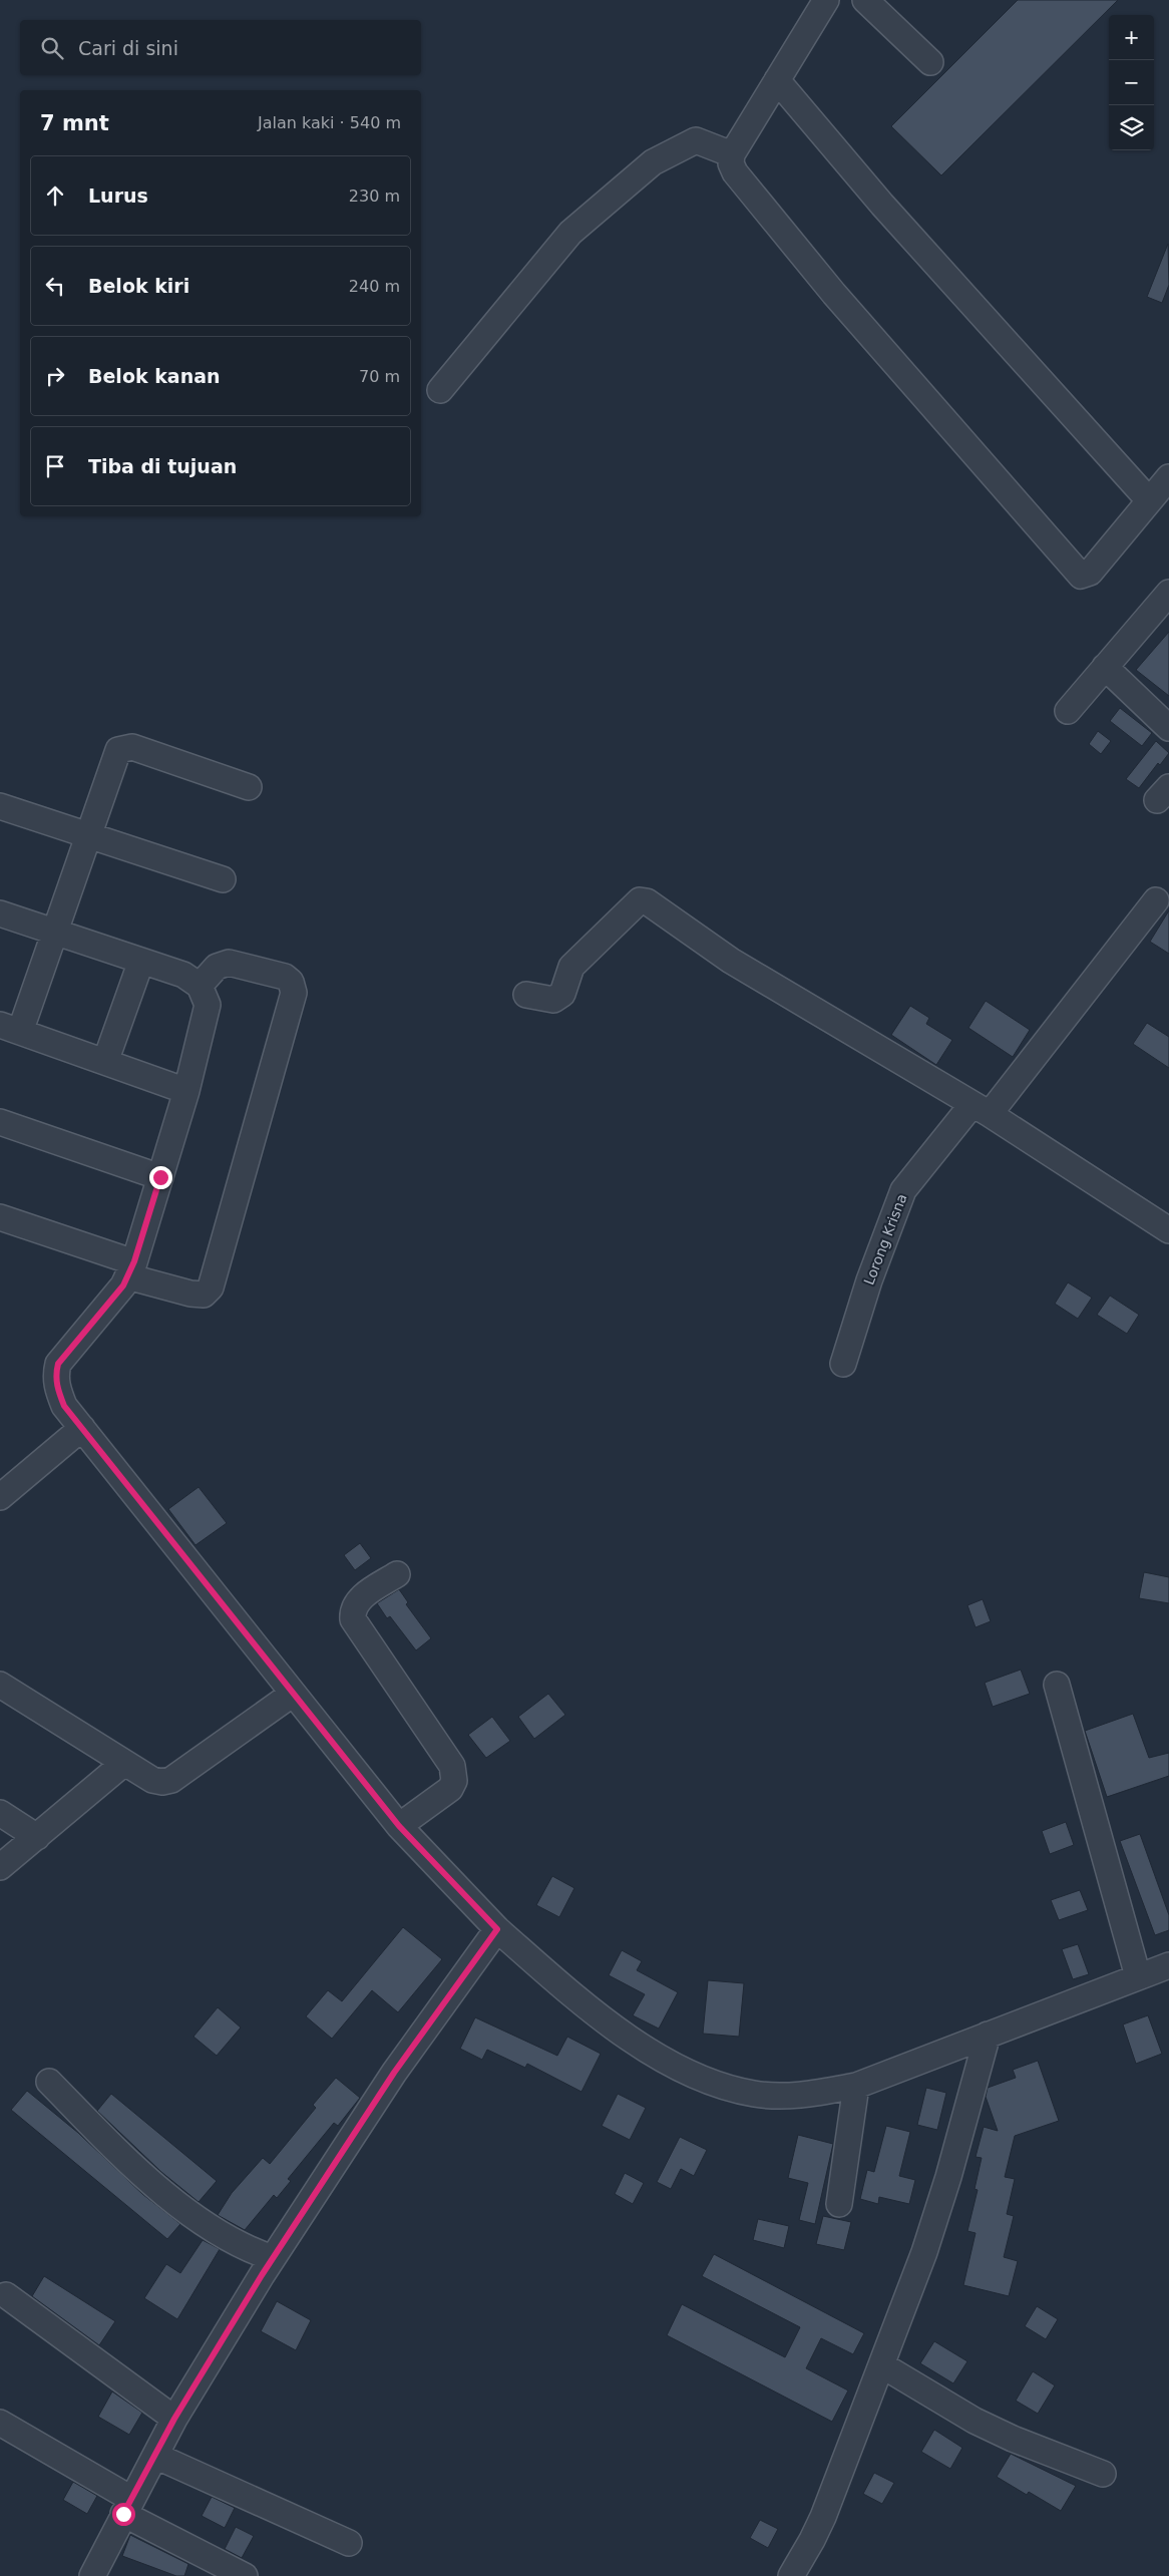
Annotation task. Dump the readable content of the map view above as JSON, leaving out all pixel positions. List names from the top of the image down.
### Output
{
  "streets": {
    "street": ["Lorong Krisna"]
  },
  "page": {
    "map_buttons": ["+", "−"],
    "search": "Cari di sini",
    "heading": ["7 mnt", "Jalan kaki · 540 m"],
    "list": [
      ["Lurus", "230 m"],
      ["Belok kiri", "240 m"],
      ["Belok kanan", "70 m"],
      "Tiba di tujuan"
    ]
  }
}
